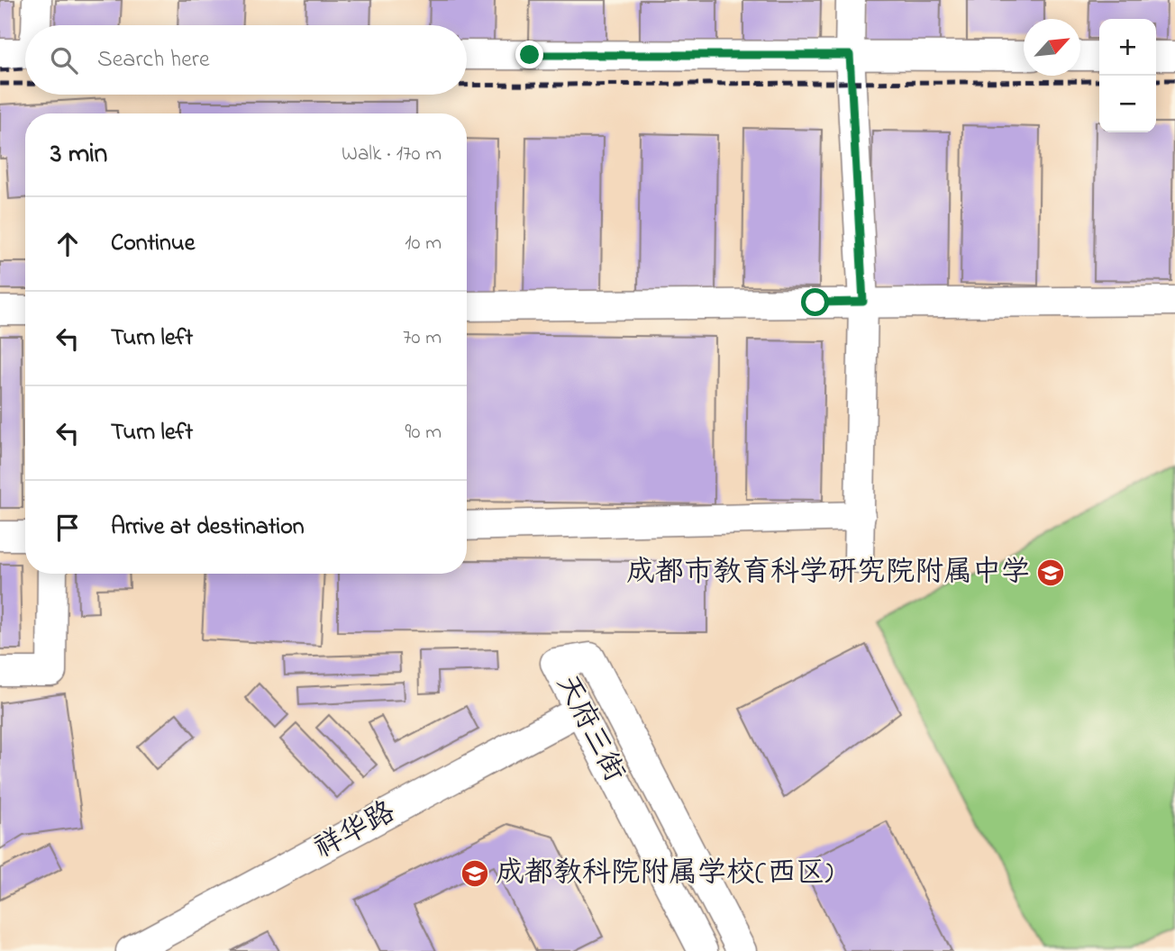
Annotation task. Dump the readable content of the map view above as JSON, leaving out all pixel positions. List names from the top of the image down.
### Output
{
  "streets": {
    "street": ["天府三街", "祥华路"]
  },
  "crossings": [
    ["天府三街", "祥华路"]
  ],
  "places": {
    "school or university": ["成都市教育科学研究院附属中学", "成都教科院附属学校(西区)"]
  },
  "north": "top right",
  "page": {
    "map_buttons": ["+", "−"],
    "search": "Search here",
    "heading": ["3 min", "Walk · 170 m"],
    "list": [
      ["Continue", "10 m"],
      ["Turn left", "70 m"],
      ["Turn left", "90 m"],
      "Arrive at destination"
    ]
  }
}
